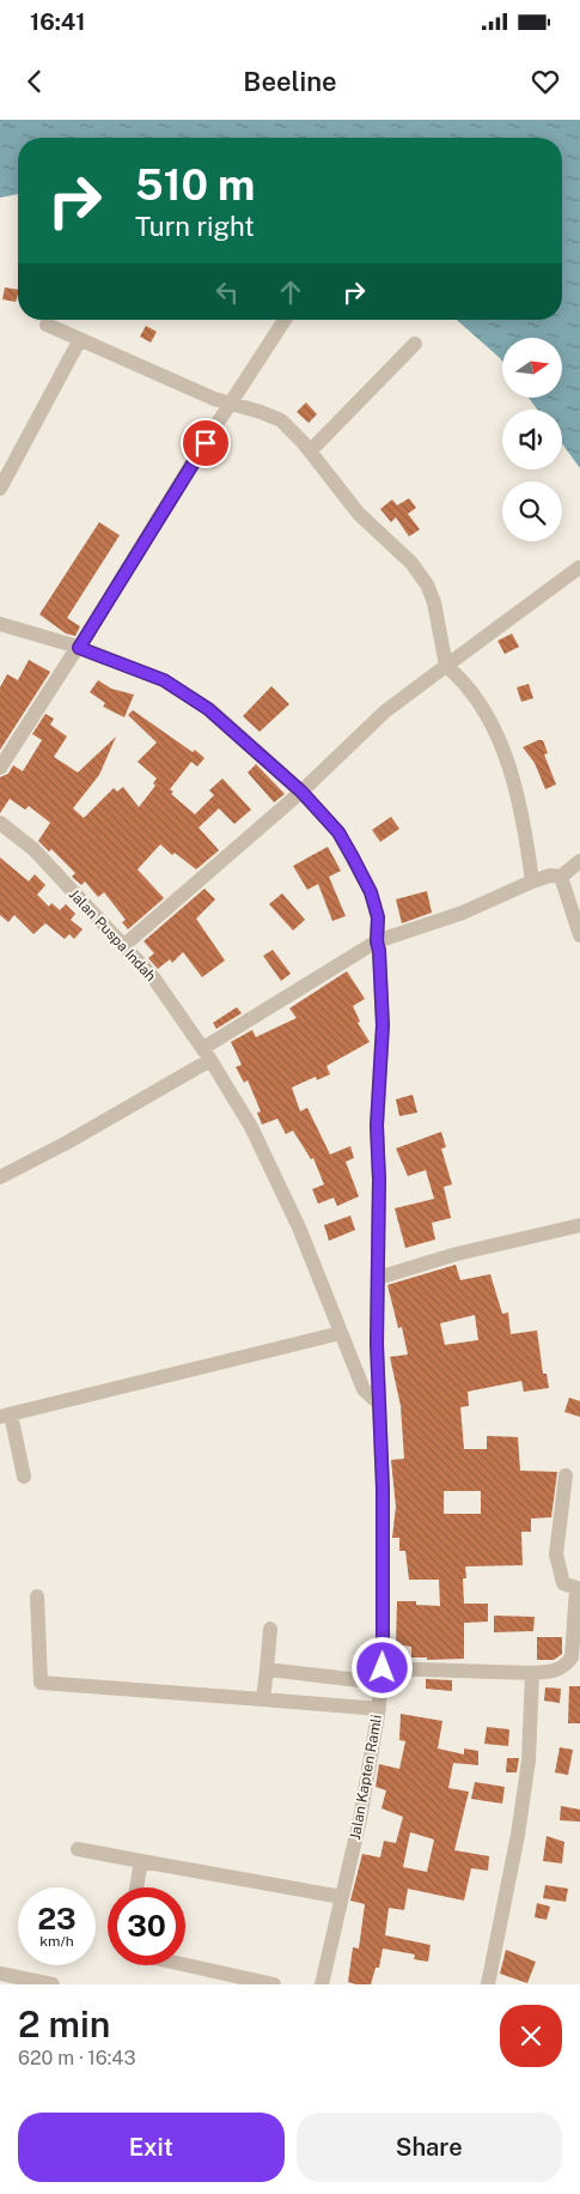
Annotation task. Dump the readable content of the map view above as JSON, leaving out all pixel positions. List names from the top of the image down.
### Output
{
  "streets": {
    "street": ["Jalan Puspa Indah", "Jalan Kapten Ramli"]
  },
  "crossings": [
    ["Jalan Puspa Indah", "Jalan Kapten Ramli"]
  ],
  "north": "right",
  "page": {
    "status": "16:41",
    "header": "Beeline",
    "turn": ["510 m", "Turn right"],
    "speed": "23 km/h",
    "limit": "30",
    "heading": ["2 min", "620 m · 16:43"],
    "buttons": ["Exit", "Share"]
  }
}
